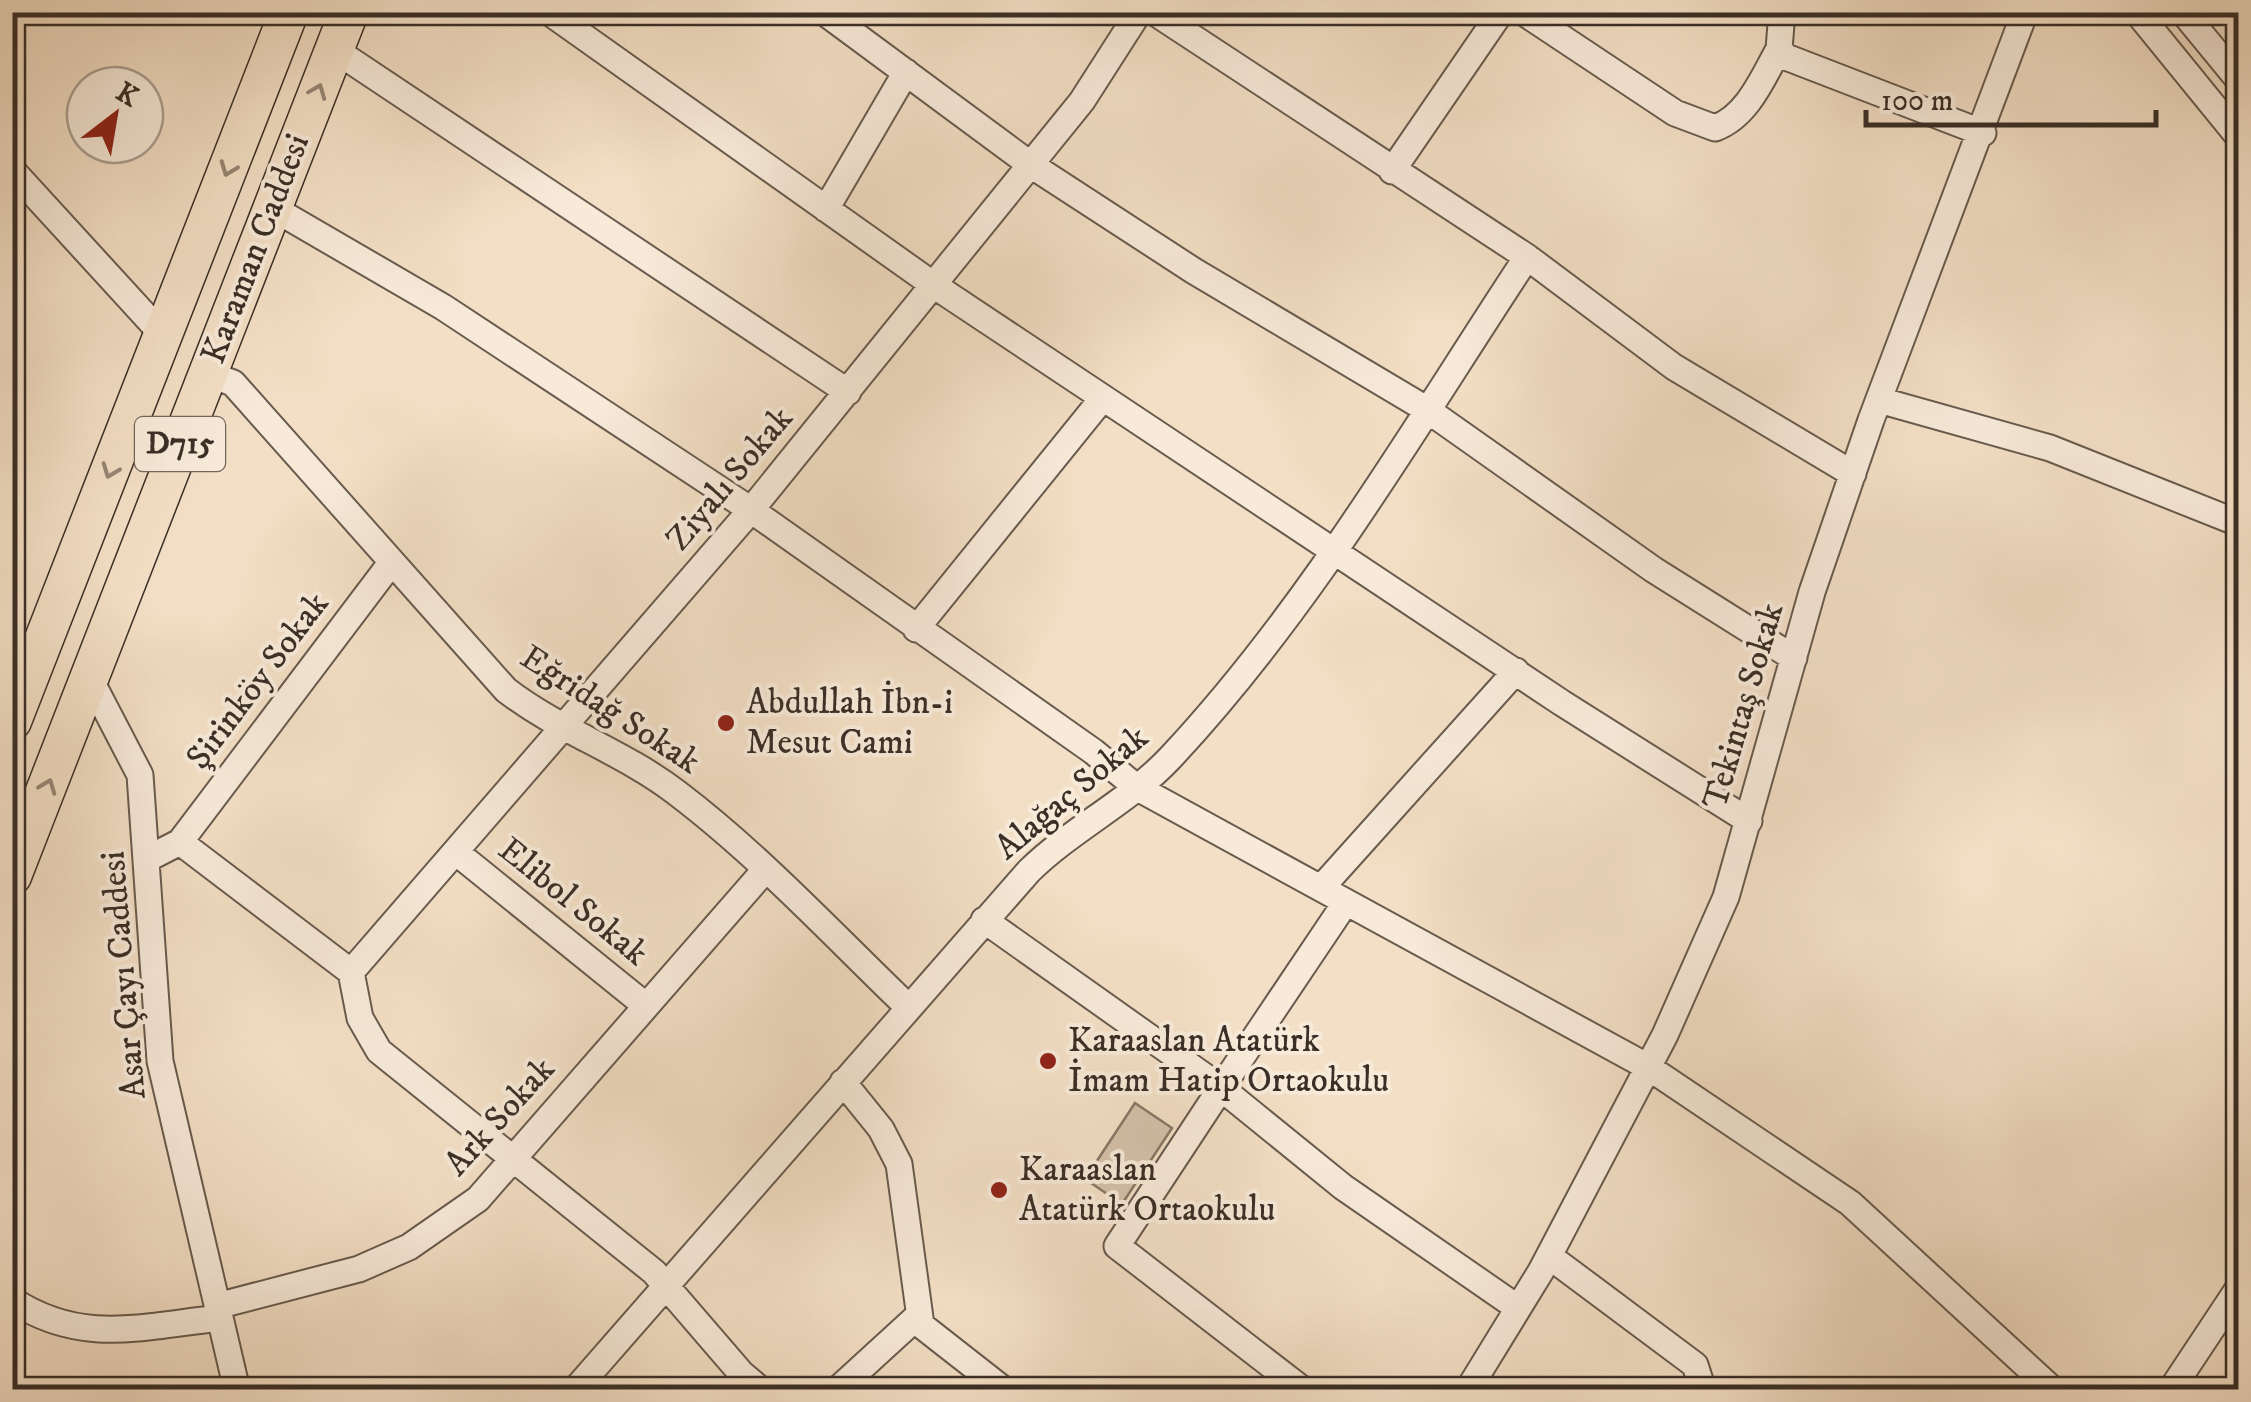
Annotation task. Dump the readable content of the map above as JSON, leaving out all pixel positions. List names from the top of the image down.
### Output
{
  "streets": {
    "highway": ["Karaman Caddesi", "D715"],
    "street": [
      "Ziyalı Sokak",
      "Şirinköy Sokak",
      "Tekintaş Sokak",
      "Eğridağ Sokak",
      "Alağaç Sokak",
      "Elibol Sokak",
      "Asar Çayı Caddesi",
      "Ark Sokak"
    ]
  },
  "crossings": [
    ["Karaman Caddesi", "Eğridağ Sokak"],
    ["Karaman Caddesi", "Asar Çayı Caddesi"],
    ["Ziyalı Sokak", "Eğridağ Sokak"],
    ["Ziyalı Sokak", "Elibol Sokak"],
    ["Şirinköy Sokak", "Eğridağ Sokak"],
    ["Eğridağ Sokak", "Alağaç Sokak"],
    ["Eğridağ Sokak", "Ark Sokak"],
    ["Elibol Sokak", "Ark Sokak"],
    ["Asar Çayı Caddesi", "Ark Sokak"]
  ],
  "places": ["Abdullah İbn-i Mesut Cami", "Karaaslan Atatürk İmam Hatip Ortaokulu", "Karaaslan Atatürk Ortaokulu"],
  "scale_bar": "100 m",
  "north": "top right"
}
